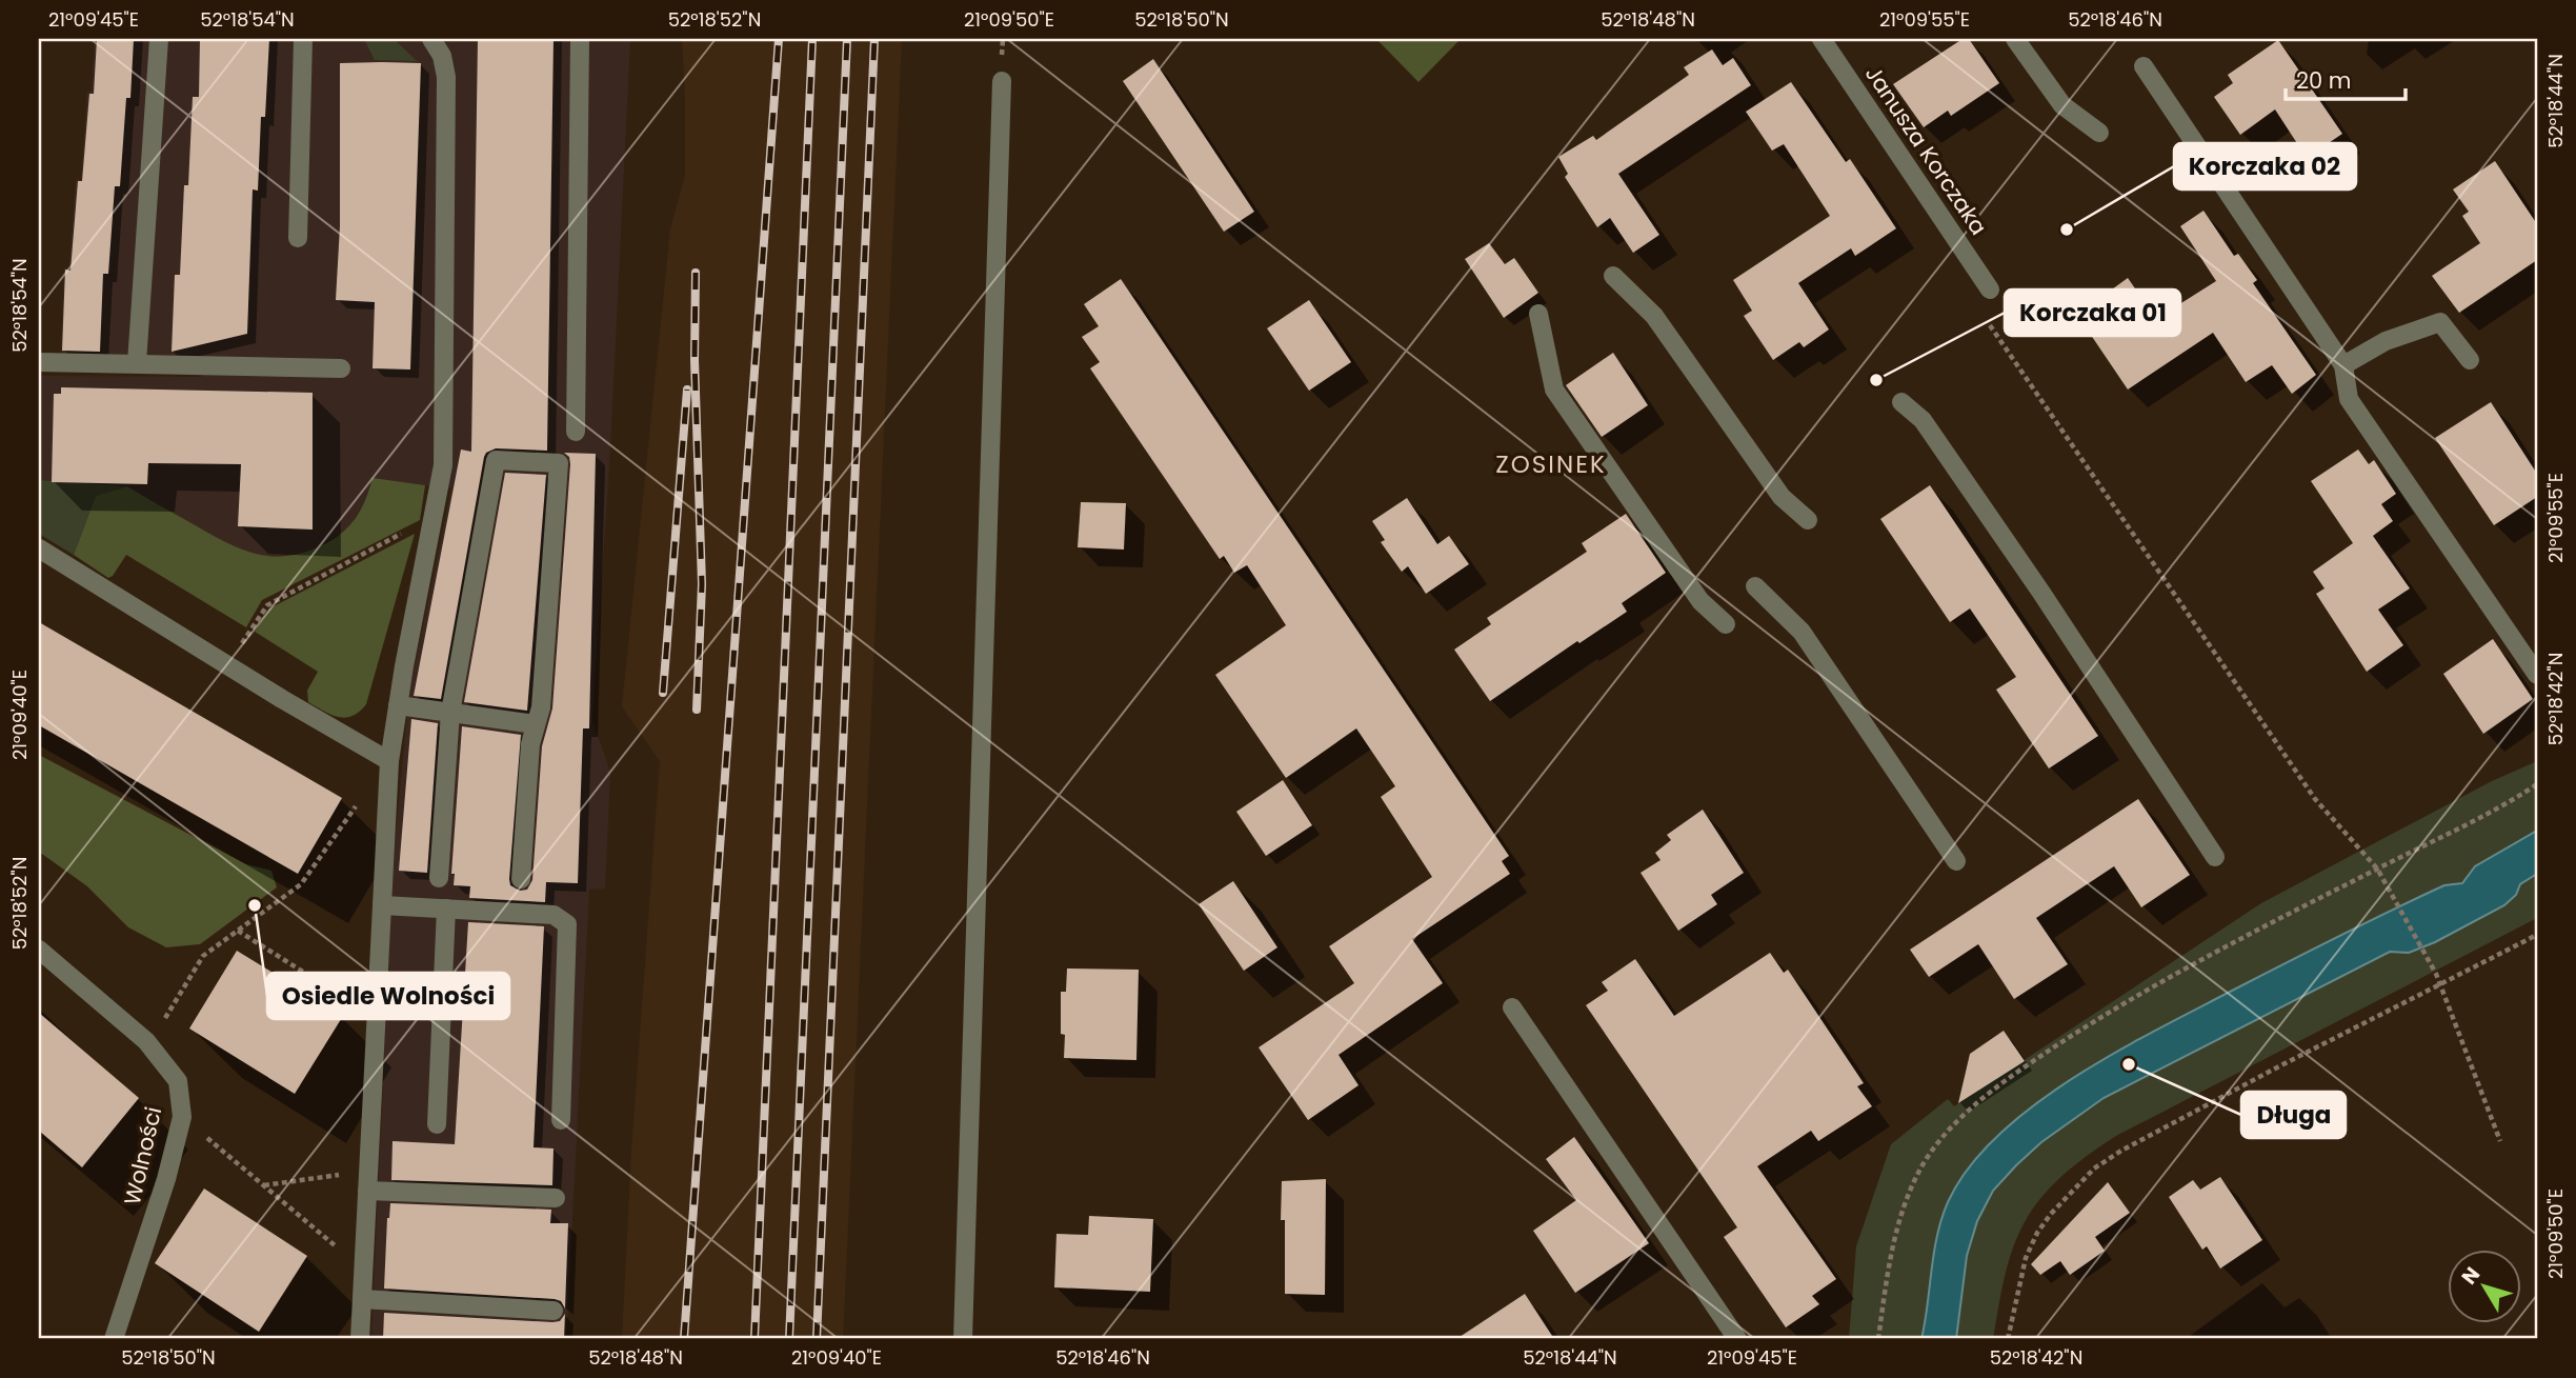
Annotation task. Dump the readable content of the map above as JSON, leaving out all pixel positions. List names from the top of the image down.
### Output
{
  "streets": {
    "street": ["Janusza Korczaka", "Wolności"]
  },
  "districts": ["ZOSINEK"],
  "places": [
    "Korczaka 02",
    "Korczaka 01",
    "Osiedle Wolności",
    "Długa"
  ],
  "scale_bar": "20 m",
  "north": "top left",
  "coordinates": [
    "21°09'45\"E",
    "52°18'54\"N",
    "52°18'52\"N",
    "21°09'50\"E",
    "52°18'50\"N",
    "52°18'48\"N",
    "21°09'55\"E",
    "52°18'46\"N",
    "52°18'44\"N",
    "52°18'42\"N",
    "21°09'40\"E"
  ]
}
